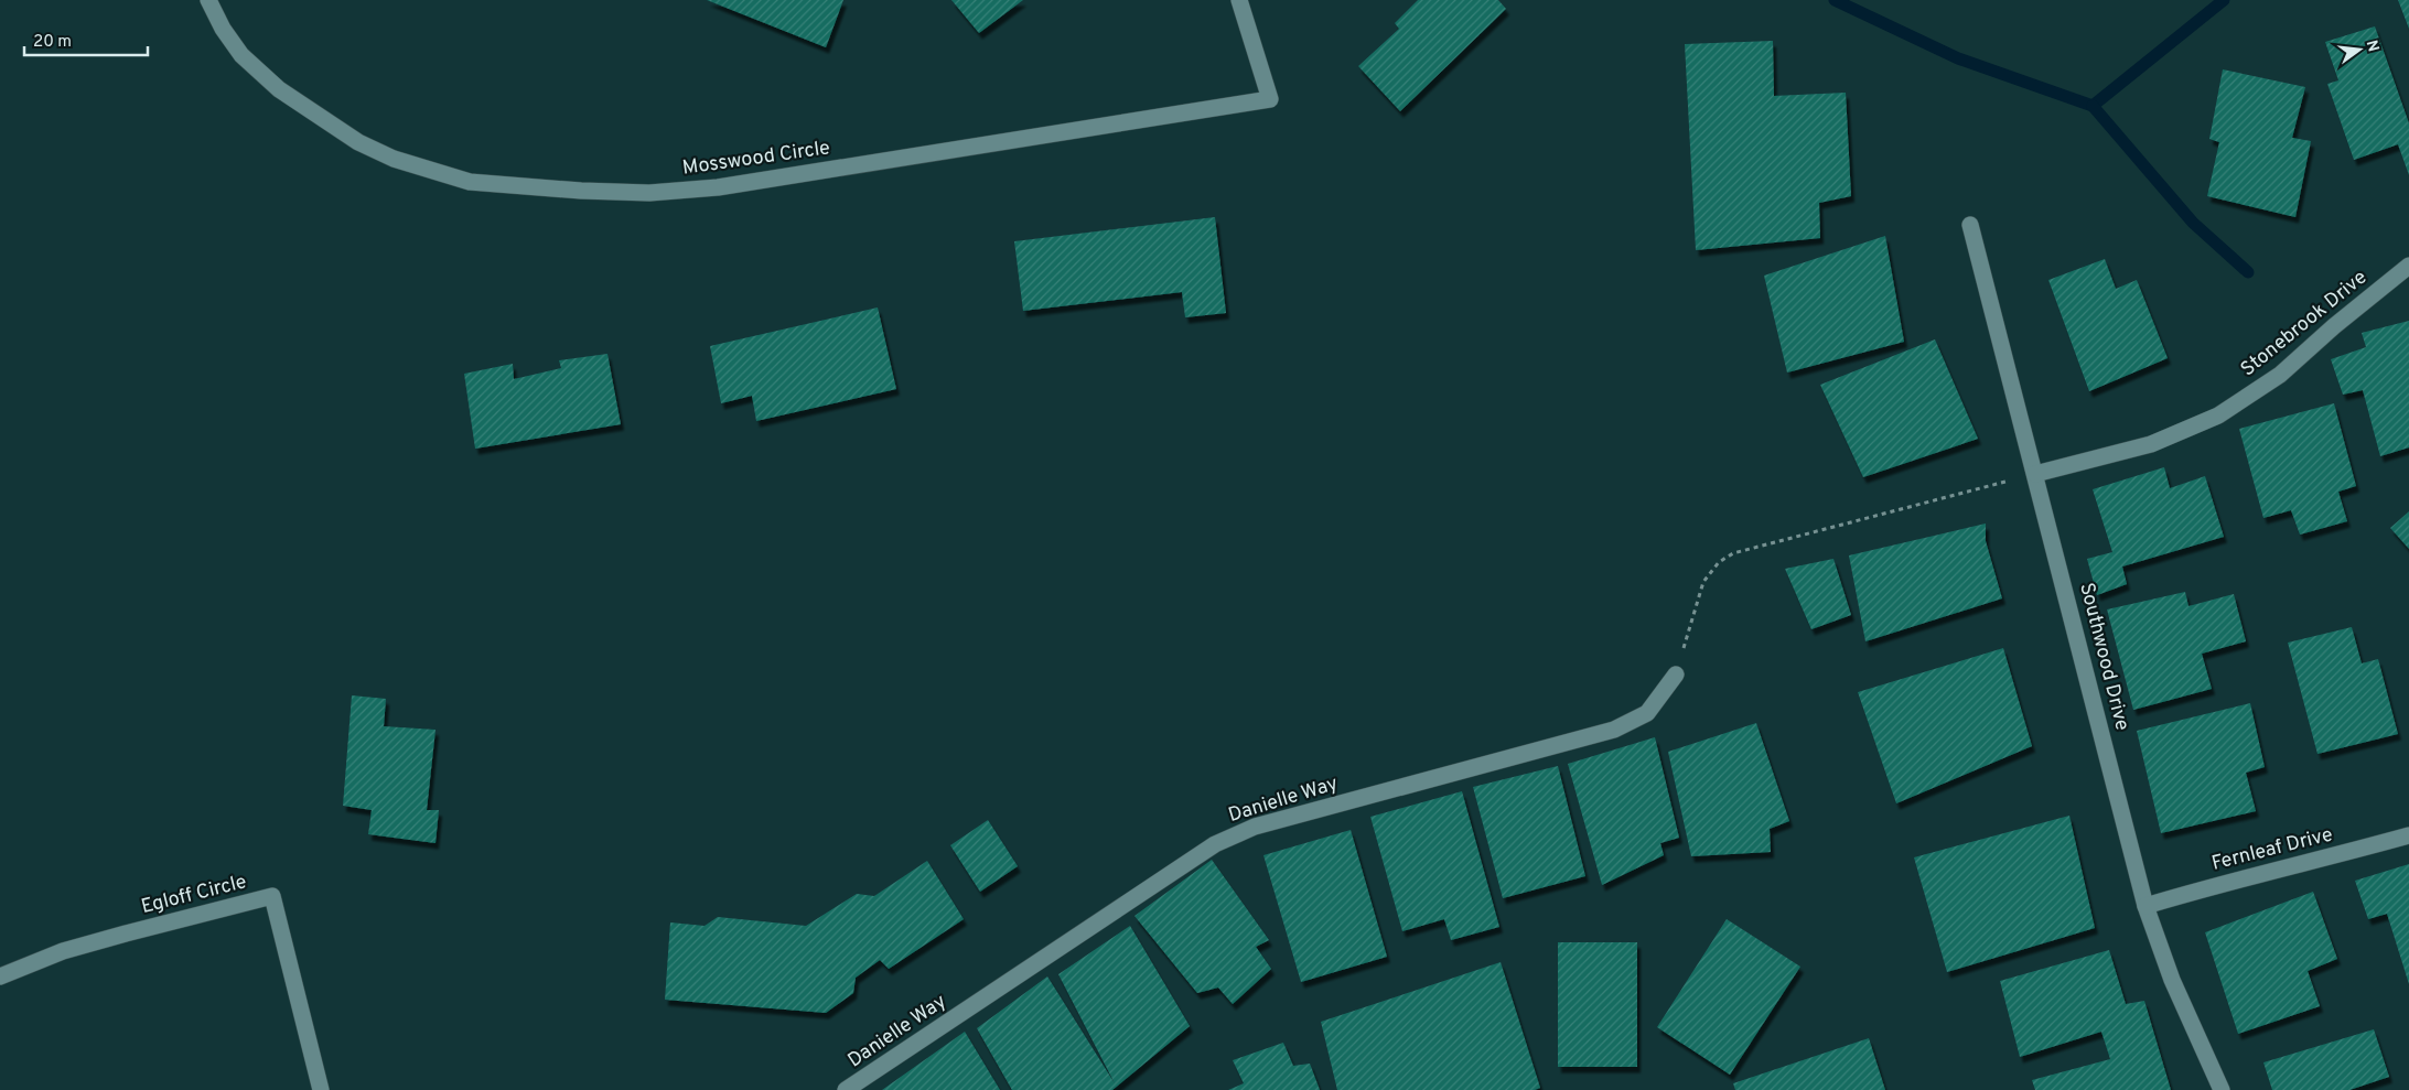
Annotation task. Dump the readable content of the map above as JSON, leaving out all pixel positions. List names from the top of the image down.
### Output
{
  "streets": {
    "street": [
      "Mosswood Circle",
      "Stonebrook Drive",
      "Southwood Drive",
      "Danielle Way",
      "Fernleaf Drive",
      "Egloff Circle"
    ]
  },
  "crossings": [
    ["Stonebrook Drive", "Southwood Drive"],
    ["Southwood Drive", "Fernleaf Drive"]
  ],
  "scale_bar": "20 m",
  "north": "right"
}
